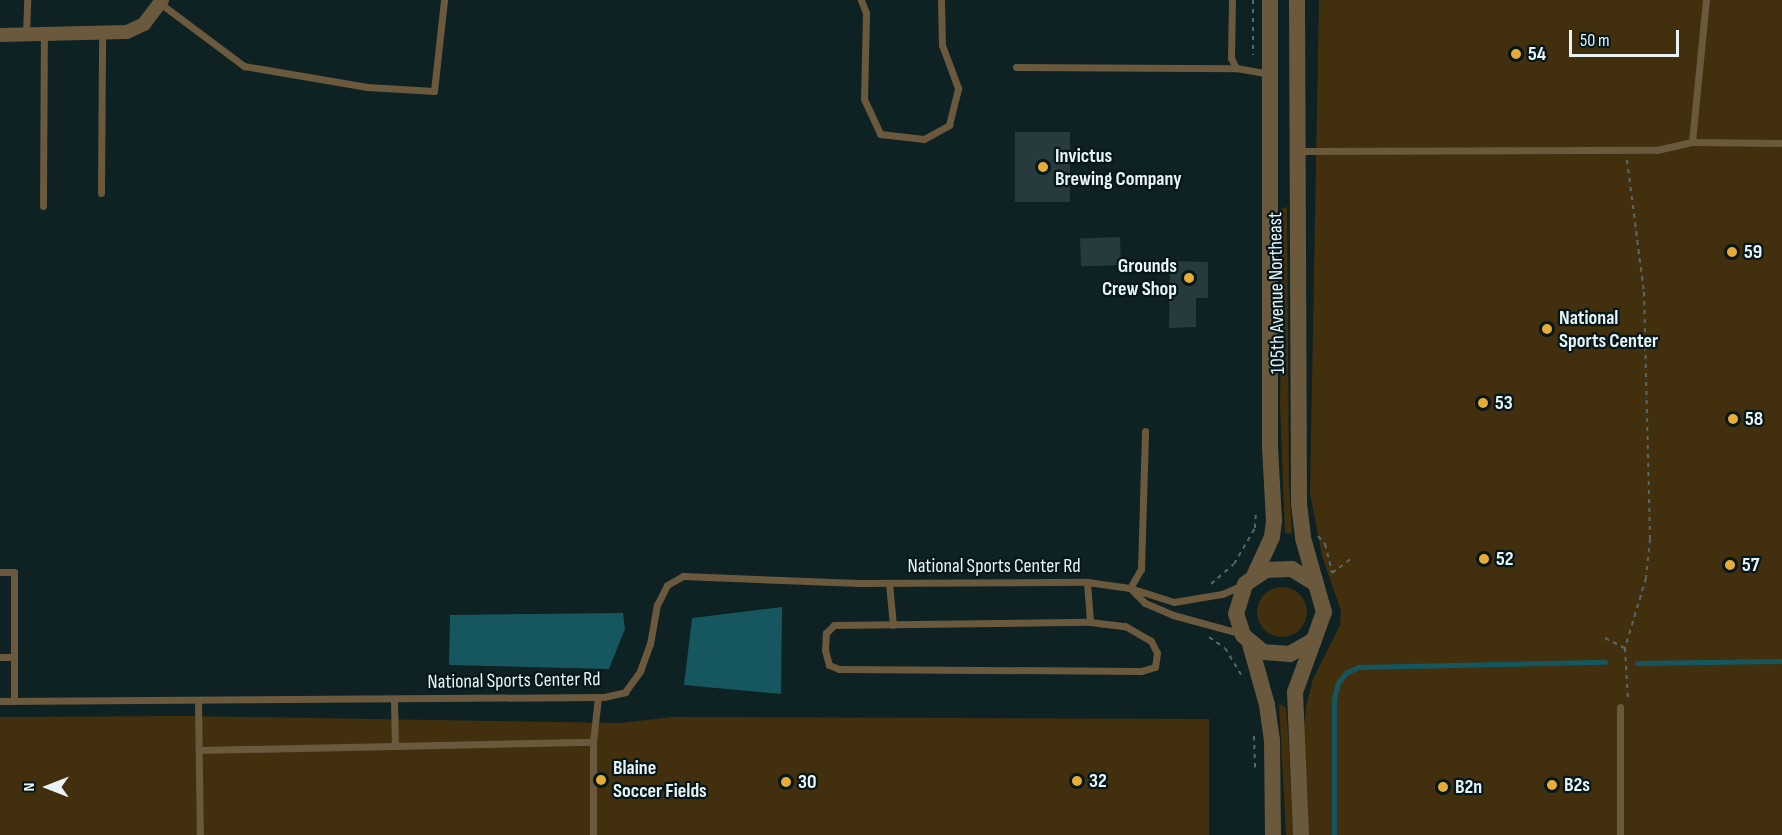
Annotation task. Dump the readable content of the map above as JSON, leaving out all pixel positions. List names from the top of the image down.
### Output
{
  "streets": {
    "street": ["105th Avenue Northeast"],
    "lane": ["National Sports Center Rd"]
  },
  "crossings": [
    ["105th Avenue Northeast", "National Sports Center Rd"]
  ],
  "places": [
    "54",
    "Invictus Brewing Company",
    "59",
    "Grounds Crew Shop",
    "National Sports Center",
    "53",
    "58",
    "52",
    "57",
    "Blaine Soccer Fields",
    "32",
    "30",
    "B2s",
    "B2n"
  ],
  "scale_bar": "50 m",
  "north": "left"
}
